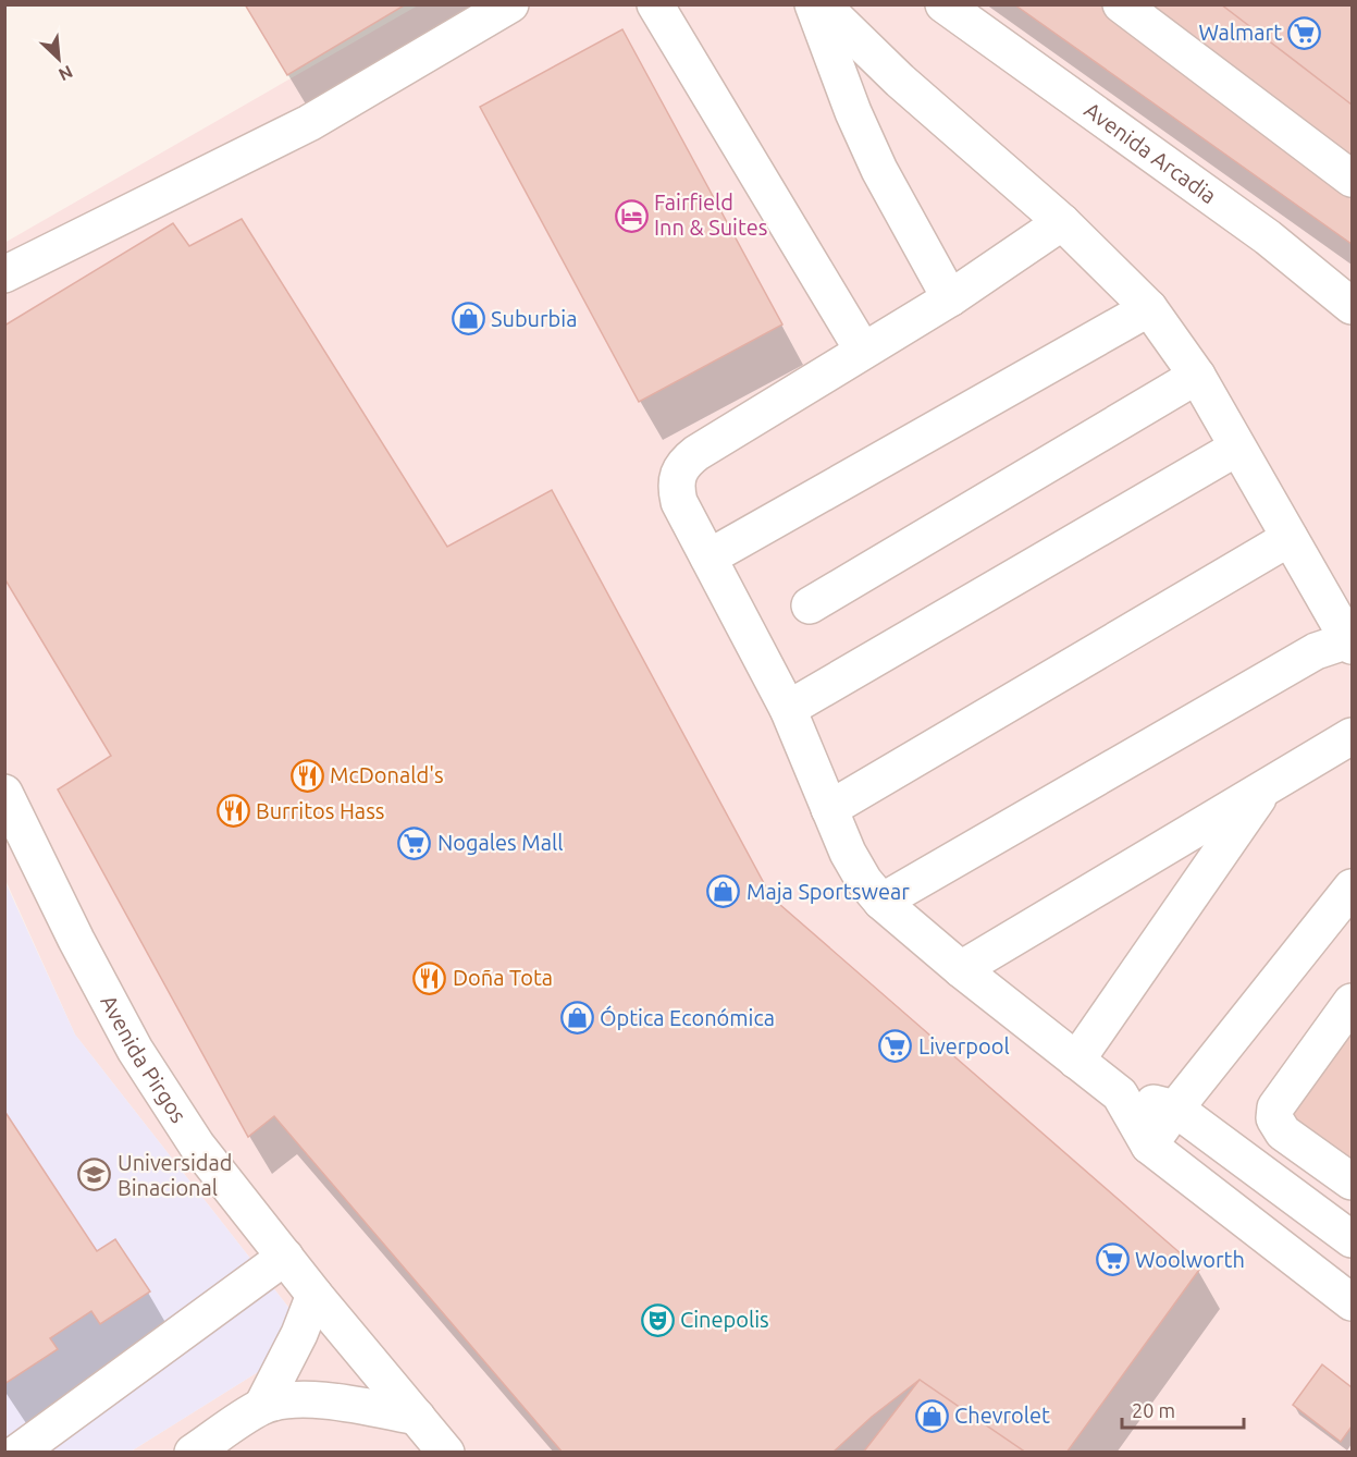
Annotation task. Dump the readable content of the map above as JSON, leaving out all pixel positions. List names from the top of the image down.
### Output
{
  "streets": {
    "street": ["Avenida Arcadia", "Avenida Pirgos"]
  },
  "places": {
    "supermarket": [
      "Walmart",
      "Nogales Mall",
      "Liverpool",
      "Woolworth"
    ],
    "hotel": ["Fairfield Inn & Suites"],
    "shop": [
      "Suburbia",
      "Maja Sportswear",
      "Óptica Económica",
      "Chevrolet"
    ],
    "restaurant": ["McDonald's", "Burritos Hass", "Doña Tota"],
    "school or university": ["Universidad Binacional"],
    "theatre": ["Cinepolis"]
  },
  "scale_bar": "20 m",
  "north": "bottom right"
}
